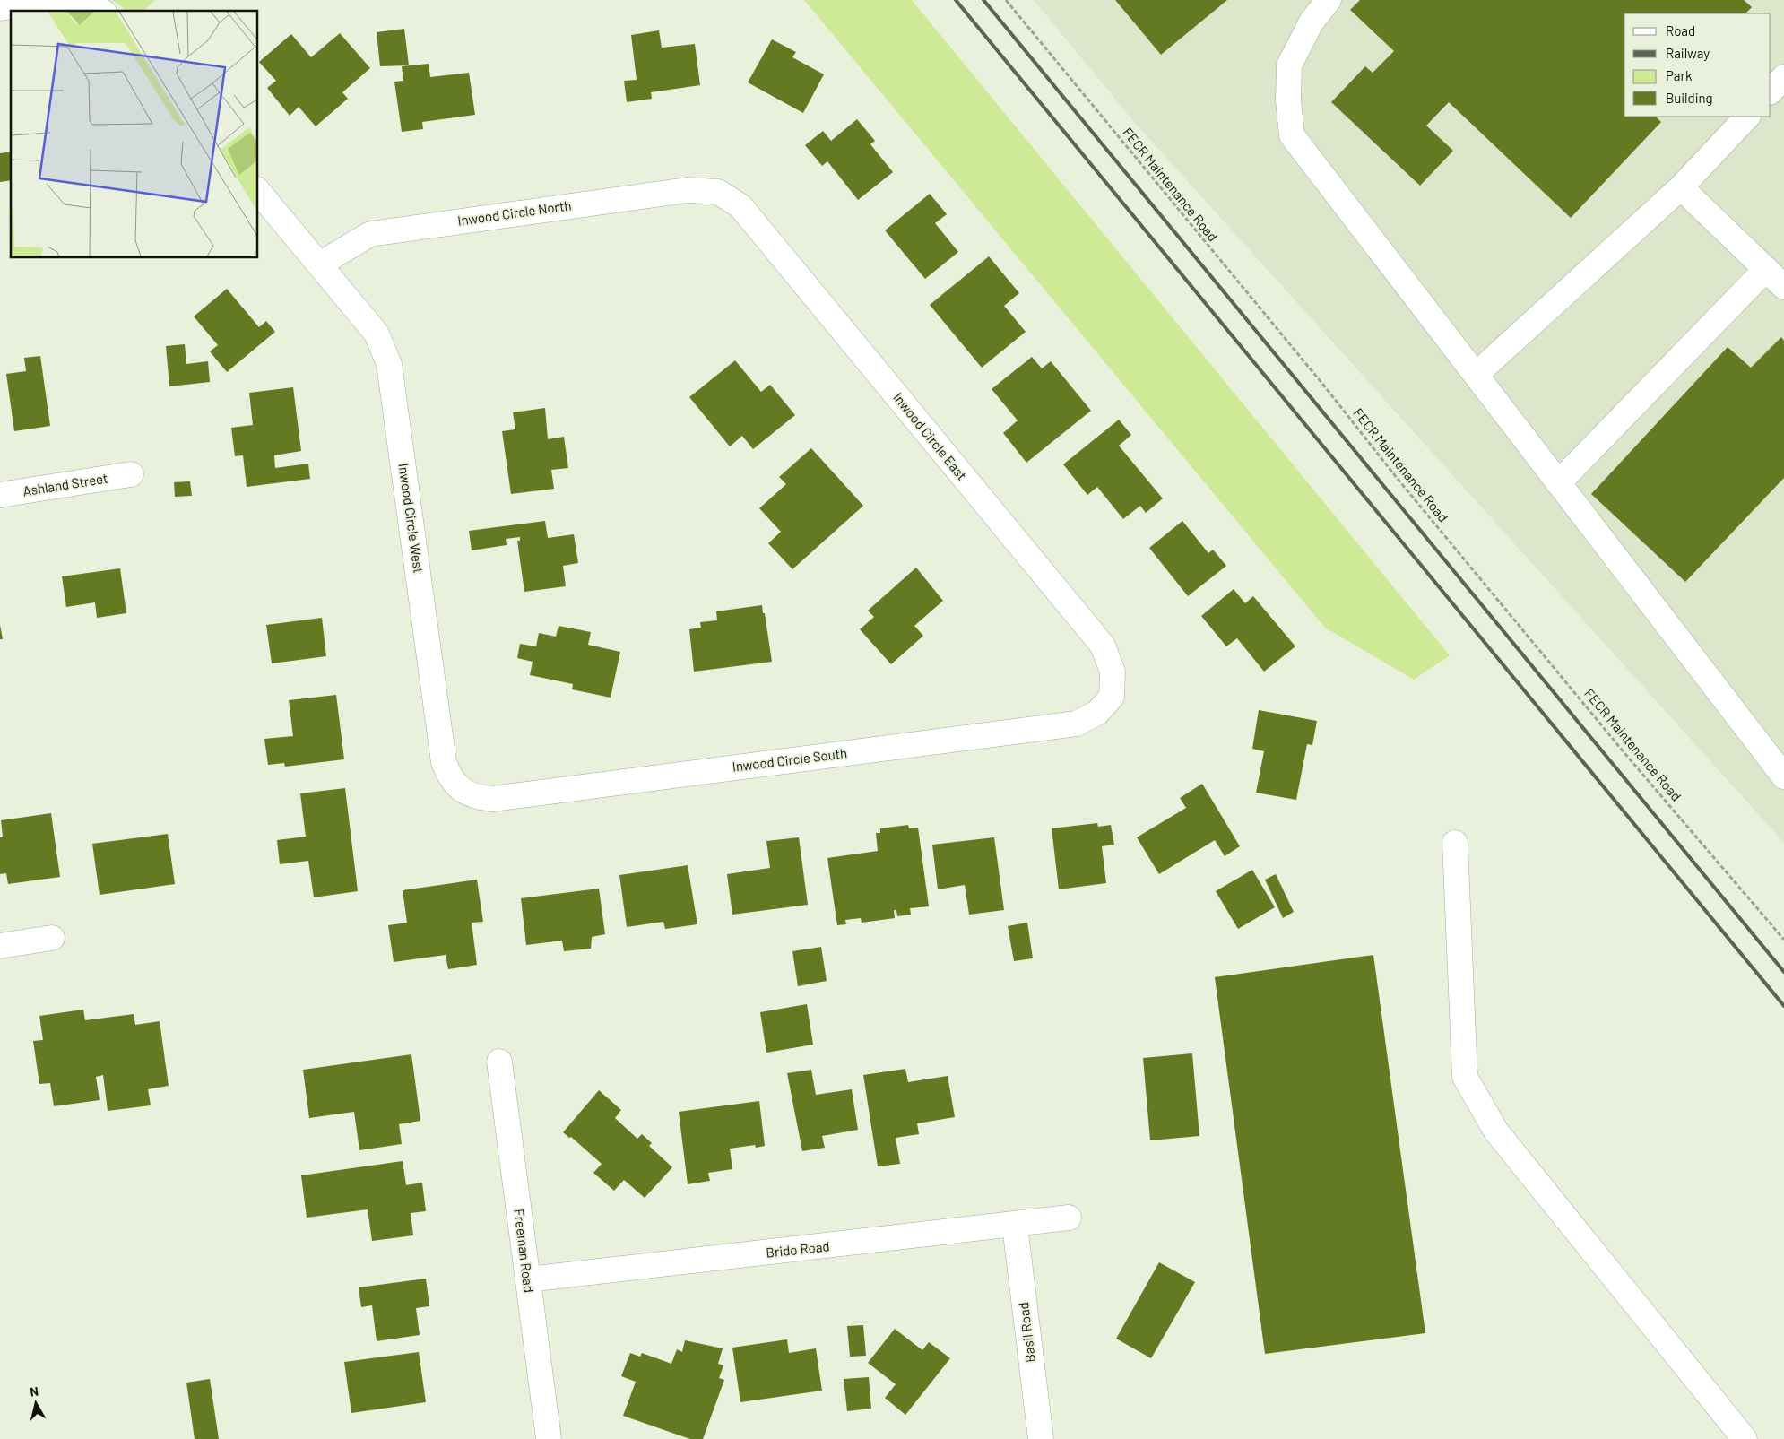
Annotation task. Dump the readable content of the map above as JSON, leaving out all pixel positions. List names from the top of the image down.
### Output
{
  "streets": {
    "street": [
      "Inwood Circle North",
      "Inwood Circle East",
      "Ashland Street",
      "Inwood Circle West",
      "Inwood Circle South",
      "Brido Road",
      "Freeman Road",
      "Basil Road"
    ],
    "path": ["FECR Maintenance Road"]
  },
  "crossings": [
    ["Inwood Circle North", "Inwood Circle East"],
    ["Inwood Circle North", "Inwood Circle West"],
    ["Inwood Circle East", "Inwood Circle South"],
    ["Inwood Circle West", "Inwood Circle South"],
    ["Brido Road", "Freeman Road"],
    ["Brido Road", "Basil Road"]
  ],
  "legend": [
    "Road",
    "Railway",
    "Park",
    "Building"
  ],
  "north": "top"
}
